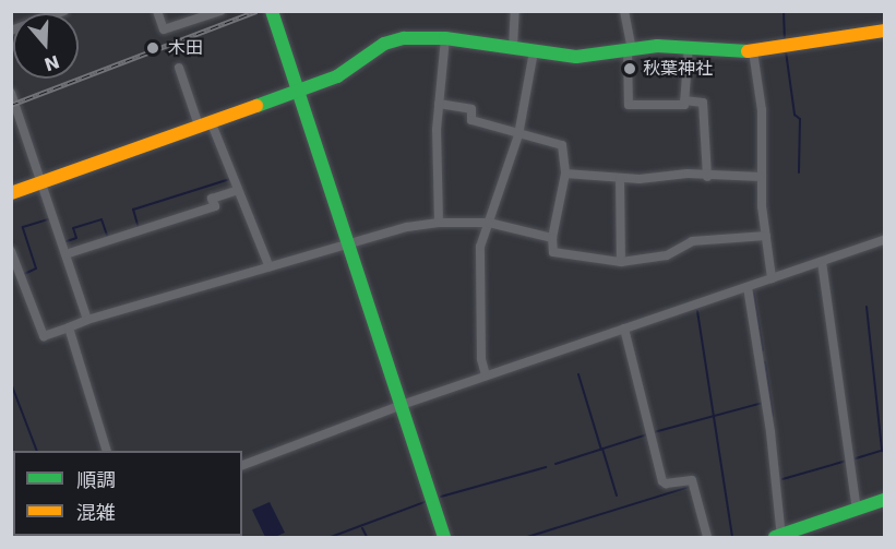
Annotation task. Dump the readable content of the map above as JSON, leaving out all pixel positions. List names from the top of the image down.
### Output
{
  "places": ["木田", "秋葉神社"],
  "legend": ["順調", "混雑"],
  "north": "bottom"
}
